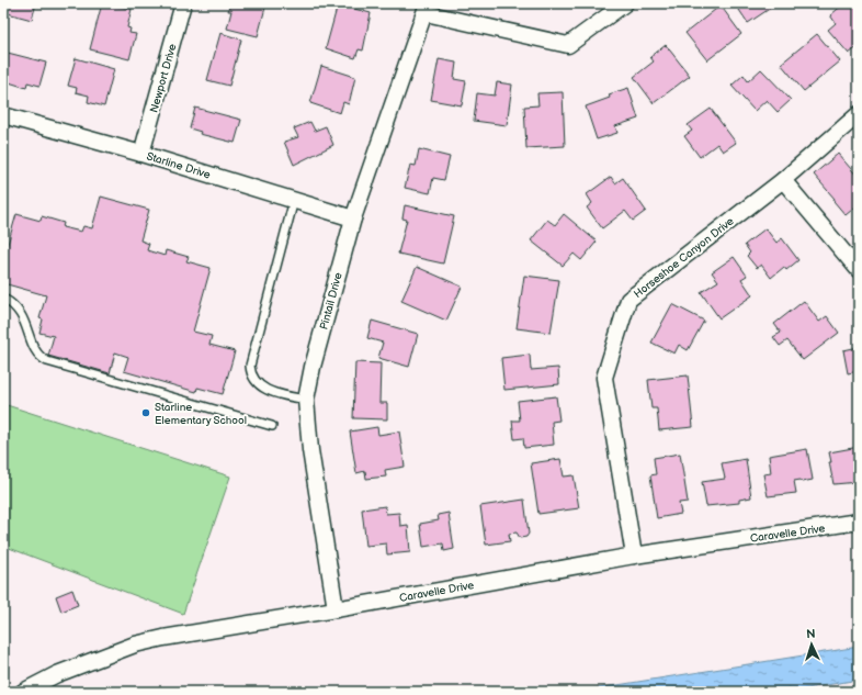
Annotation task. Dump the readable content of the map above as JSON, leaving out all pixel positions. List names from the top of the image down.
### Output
{
  "streets": {
    "street": [
      "Newport Drive",
      "Starline Drive",
      "Horseshoe Canyon Drive",
      "Pintail Drive",
      "Caravelle Drive"
    ]
  },
  "crossings": [
    ["Newport Drive", "Starline Drive"],
    ["Starline Drive", "Pintail Drive"],
    ["Horseshoe Canyon Drive", "Caravelle Drive"],
    ["Pintail Drive", "Caravelle Drive"]
  ],
  "places": ["Starline Elementary School"],
  "north": "top"
}
